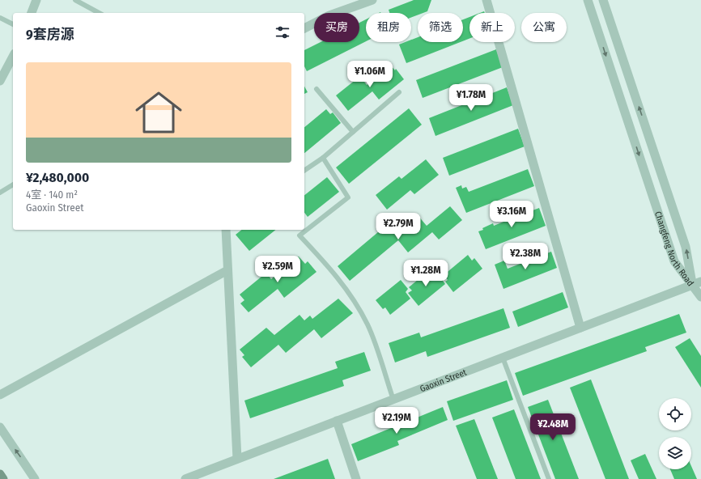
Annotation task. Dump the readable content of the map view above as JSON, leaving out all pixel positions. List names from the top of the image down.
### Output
{
  "streets": {
    "street": ["Changfeng North Road", "Gaoxin Street"]
  },
  "crossings": [
    ["Changfeng North Road", "Gaoxin Street"]
  ],
  "page": {
    "chip": [
      "买房",
      "租房",
      "筛选",
      "新上",
      "公寓"
    ],
    "heading": "9套房源",
    "list": [
      {
        "name": "¥2,480,000",
        "note": "4室 · 140 m² · Gaoxin Street"
      }
    ],
    "price": [
      "¥1.06M",
      "¥1.78M",
      "¥3.16M",
      "¥2.79M",
      "¥2.38M",
      "¥2.59M",
      "¥1.28M",
      "¥2.19M",
      "¥2.48M"
    ]
  }
}
